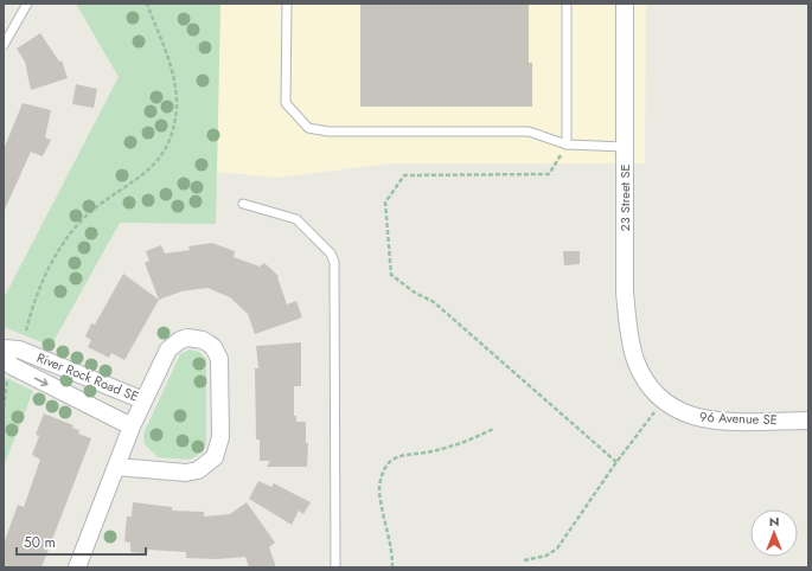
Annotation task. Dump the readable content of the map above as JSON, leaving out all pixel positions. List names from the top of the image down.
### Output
{
  "streets": {
    "street": ["23 Street SE", "River Rock Road SE", "96 Avenue SE"]
  },
  "crossings": [
    ["23 Street SE", "96 Avenue SE"]
  ],
  "scale_bar": "50 m",
  "north": "top"
}
